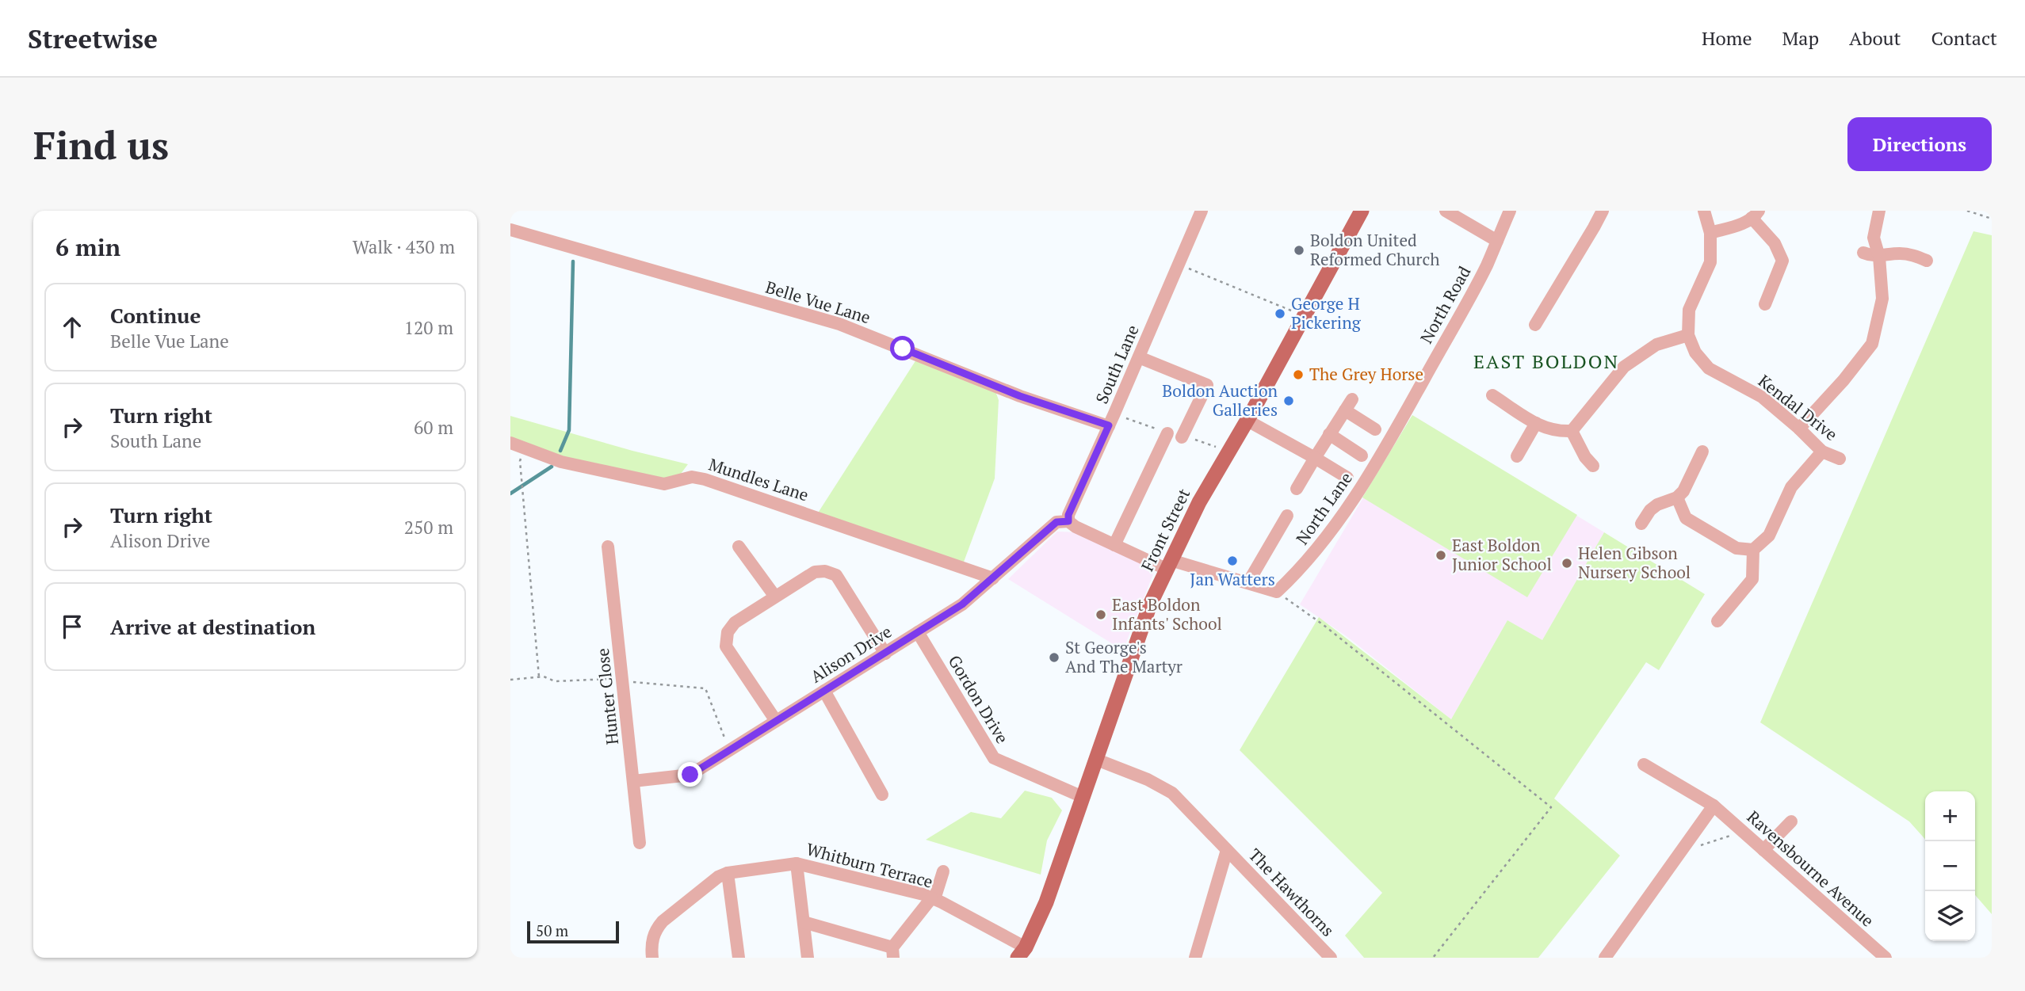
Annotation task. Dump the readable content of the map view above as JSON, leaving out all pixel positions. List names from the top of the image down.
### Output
{
  "streets": {
    "main road": ["Front Street"],
    "street": [
      "Belle Vue Lane",
      "North Road",
      "South Lane",
      "Kendal Drive",
      "Mundles Lane",
      "North Lane",
      "Alison Drive",
      "Hunter Close",
      "Gordon Drive",
      "Whitburn Terrace",
      "Ravensbourne Avenue",
      "The Hawthorns"
    ]
  },
  "crossings": [
    ["Belle Vue Lane", "South Lane"],
    ["North Road", "North Lane"],
    ["South Lane", "Alison Drive"],
    ["Mundles Lane", "Alison Drive"],
    ["Front Street", "Gordon Drive"],
    ["Front Street", "Whitburn Terrace"],
    ["Front Street", "The Hawthorns"],
    ["Alison Drive", "Hunter Close"],
    ["Alison Drive", "Gordon Drive"]
  ],
  "districts": ["EAST BOLDON"],
  "places": [
    "Boldon United Reformed Church",
    "George H Pickering",
    "The Grey Horse",
    "Boldon Auction Galleries",
    "East Boldon Junior School",
    "Jan Watters",
    "Helen Gibson Nursery School",
    "East Boldon Infants' School",
    "St George's And The Martyr"
  ],
  "scale_bar": "50 m",
  "page": {
    "header": "Streetwise",
    "nav": [
      "Home",
      "Map",
      "About",
      "Contact"
    ],
    "buttons": "Directions",
    "title": "Find us",
    "heading": ["6 min", "Walk · 430 m"],
    "list": [
      ["Continue", "Belle Vue Lane", "120 m"],
      ["Turn right", "South Lane", "60 m"],
      ["Turn right", "Alison Drive", "250 m"],
      "Arrive at destination"
    ],
    "map_buttons": ["+", "−"],
    "scale": "50 m"
  }
}
